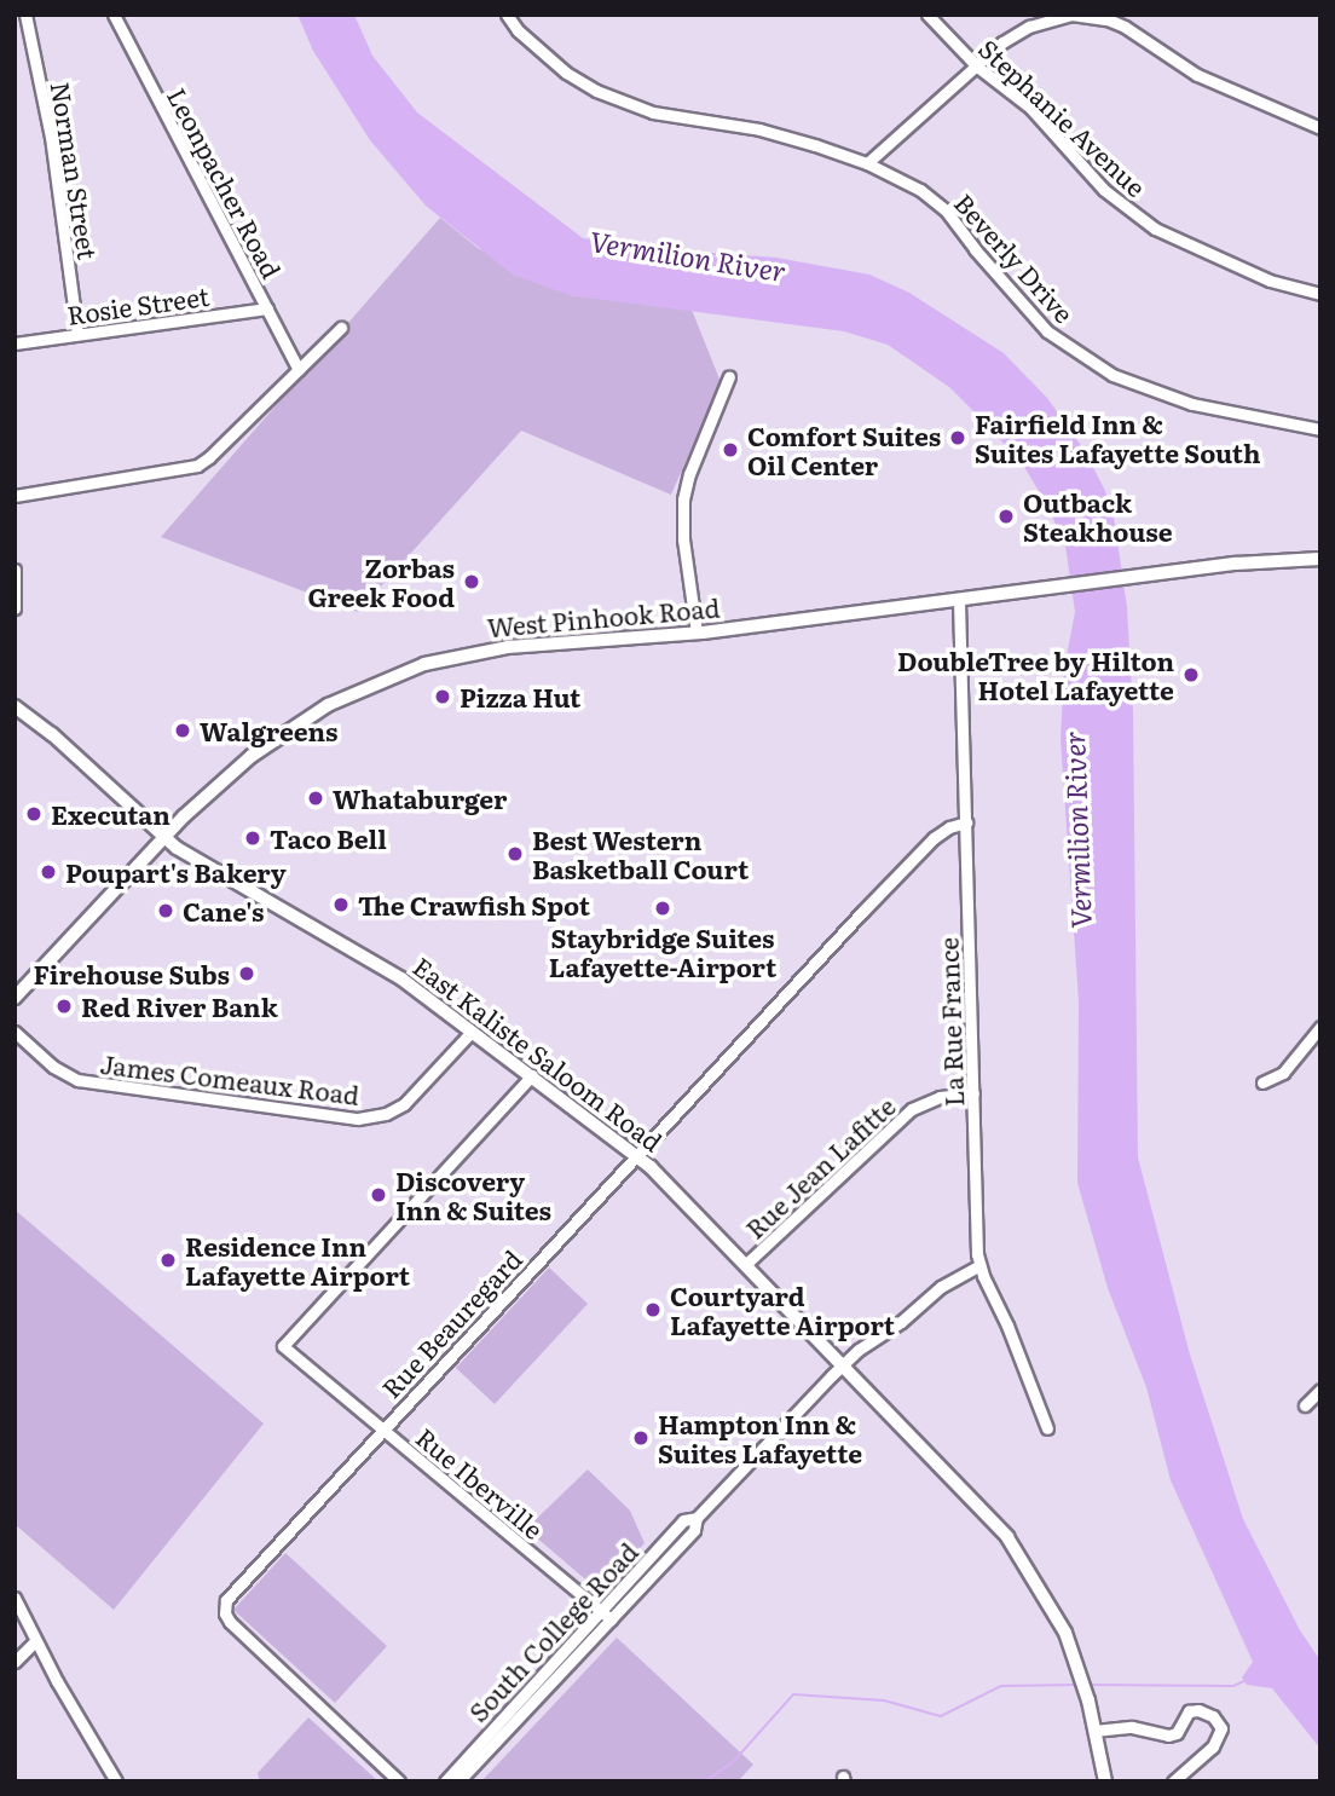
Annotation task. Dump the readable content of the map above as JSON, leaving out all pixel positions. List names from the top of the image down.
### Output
{
  "streets": {
    "main road": ["West Pinhook Road", "East Kaliste Saloom Road"],
    "street": [
      "Stephanie Avenue",
      "Norman Street",
      "Leonpacher Road",
      "Beverly Drive",
      "Rosie Street",
      "La Rue France",
      "James Comeaux Road",
      "Rue Jean Lafitte",
      "Rue Beauregard",
      "Rue Iberville",
      "South College Road"
    ]
  },
  "crossings": [
    ["Norman Street", "Rosie Street"],
    ["Leonpacher Road", "Rosie Street"],
    ["West Pinhook Road", "La Rue France"],
    ["West Pinhook Road", "East Kaliste Saloom Road"],
    ["La Rue France", "Rue Jean Lafitte"],
    ["La Rue France", "Rue Beauregard"],
    ["La Rue France", "South College Road"],
    ["East Kaliste Saloom Road", "James Comeaux Road"],
    ["East Kaliste Saloom Road", "Rue Jean Lafitte"],
    ["East Kaliste Saloom Road", "Rue Beauregard"],
    ["East Kaliste Saloom Road", "Rue Iberville"],
    ["East Kaliste Saloom Road", "South College Road"],
    ["Rue Beauregard", "Rue Iberville"],
    ["Rue Iberville", "South College Road"]
  ],
  "water": ["Vermilion River"],
  "places": [
    "Fairfield Inn & Suites Lafayette South",
    "Comfort Suites Oil Center",
    "Outback Steakhouse",
    "Zorbas Greek Food",
    "DoubleTree by Hilton Hotel Lafayette",
    "Pizza Hut",
    "Walgreens",
    "Whataburger",
    "Executan",
    "Taco Bell",
    "Best Western Basketball Court",
    "Poupart's Bakery",
    "The Crawfish Spot",
    "Staybridge Suites Lafayette-Airport",
    "Cane's",
    "Firehouse Subs",
    "Red River Bank",
    "Discovery Inn & Suites",
    "Residence Inn Lafayette Airport",
    "Courtyard Lafayette Airport",
    "Hampton Inn & Suites Lafayette"
  ]
}
